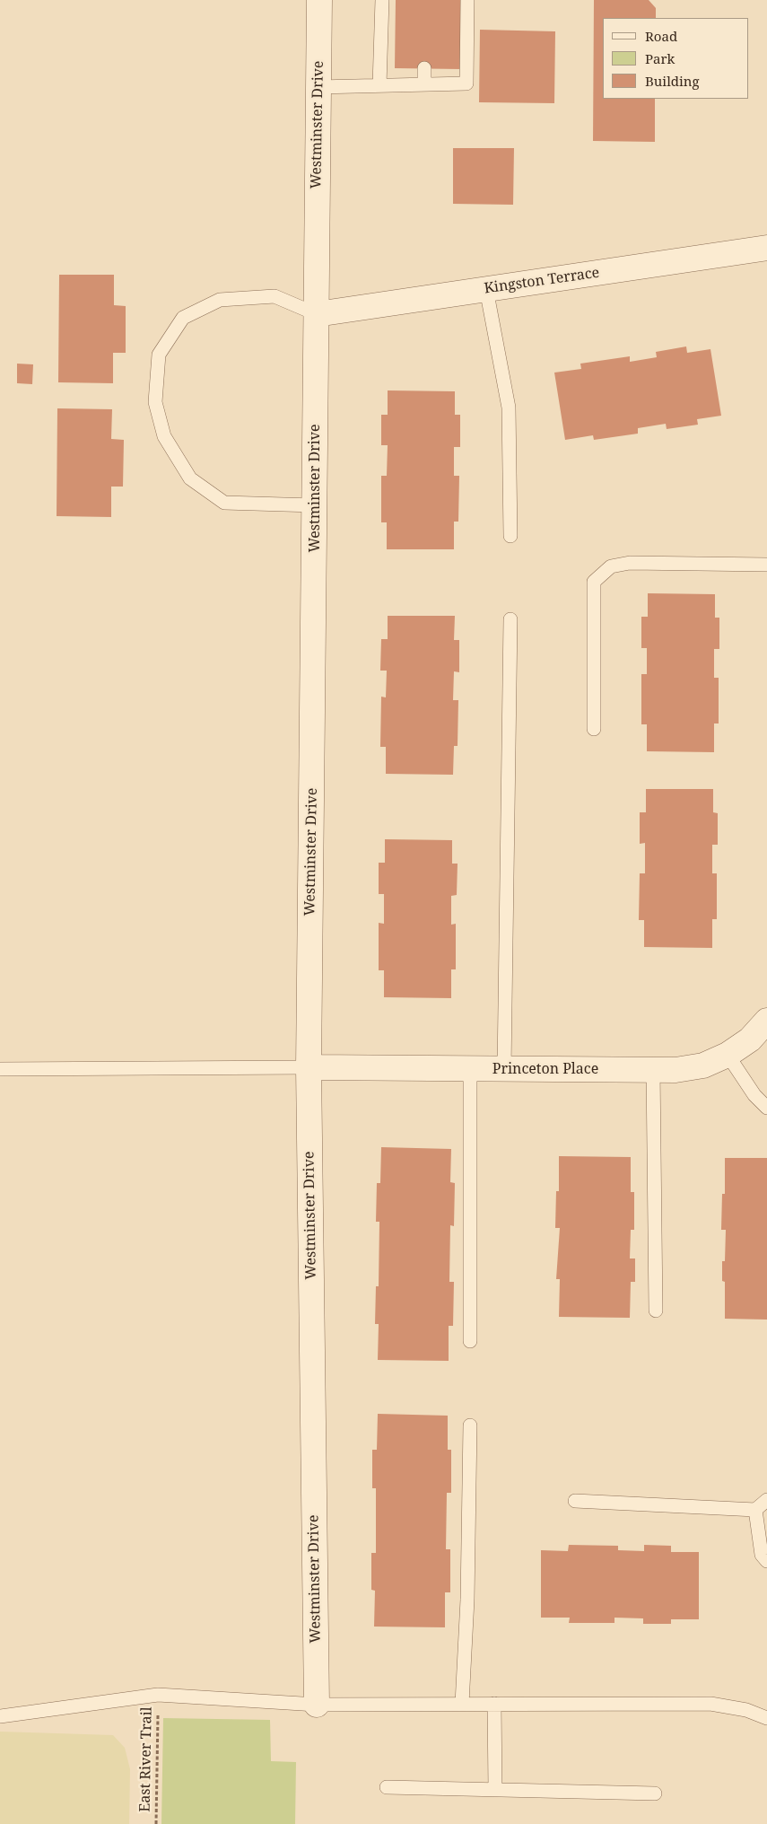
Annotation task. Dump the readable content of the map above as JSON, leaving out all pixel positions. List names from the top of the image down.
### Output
{
  "streets": {
    "street": ["Westminster Drive", "Kingston Terrace", "Princeton Place"],
    "path": ["East River Trail"]
  },
  "crossings": [
    ["Westminster Drive", "Kingston Terrace"],
    ["Westminster Drive", "Princeton Place"]
  ],
  "legend": ["Road", "Park", "Building"]
}
